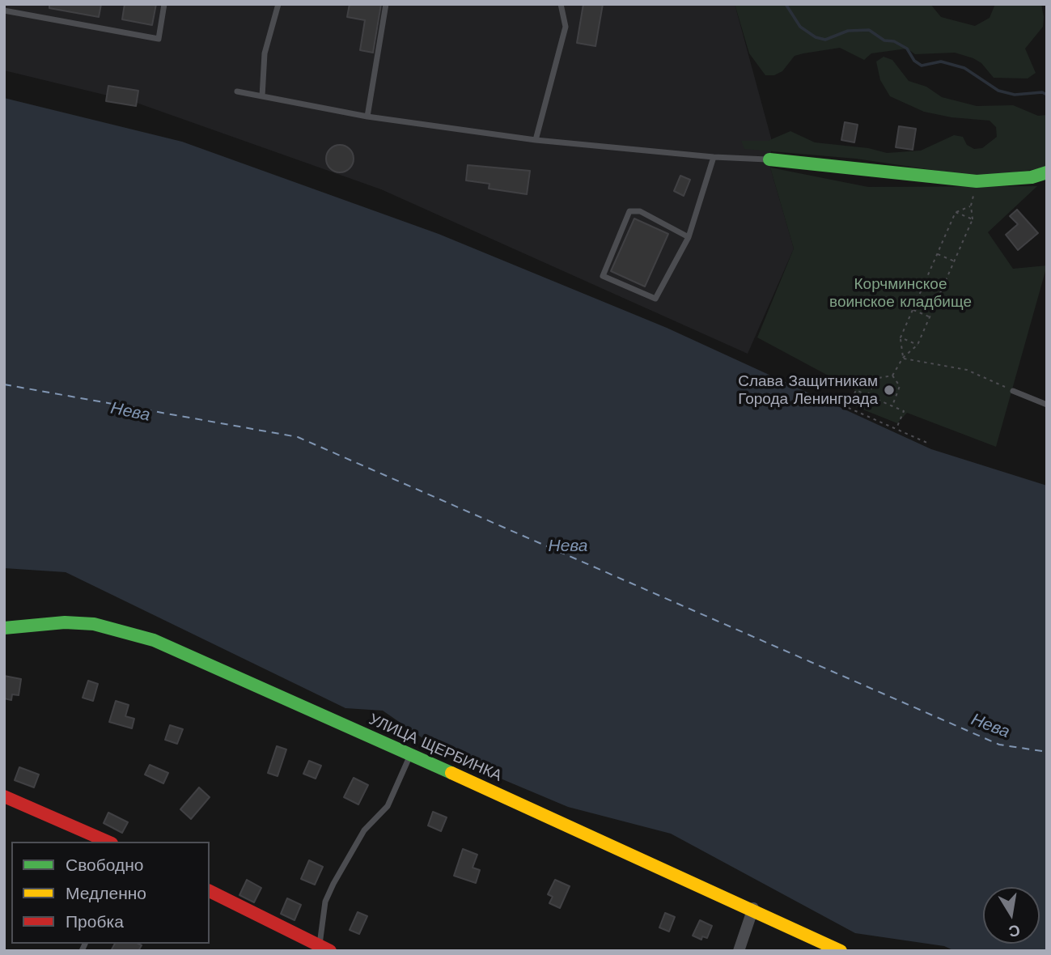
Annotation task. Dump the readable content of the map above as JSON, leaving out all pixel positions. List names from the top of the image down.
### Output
{
  "streets": {
    "street": ["УЛИЦА ЩЕРБИНКА"]
  },
  "water": ["Нева"],
  "parks": ["Корчминское воинское кладбище"],
  "places": ["Слава Защитникам Города Ленинграда"],
  "legend": ["Свободно", "Медленно", "Пробка"],
  "north": "bottom"
}
